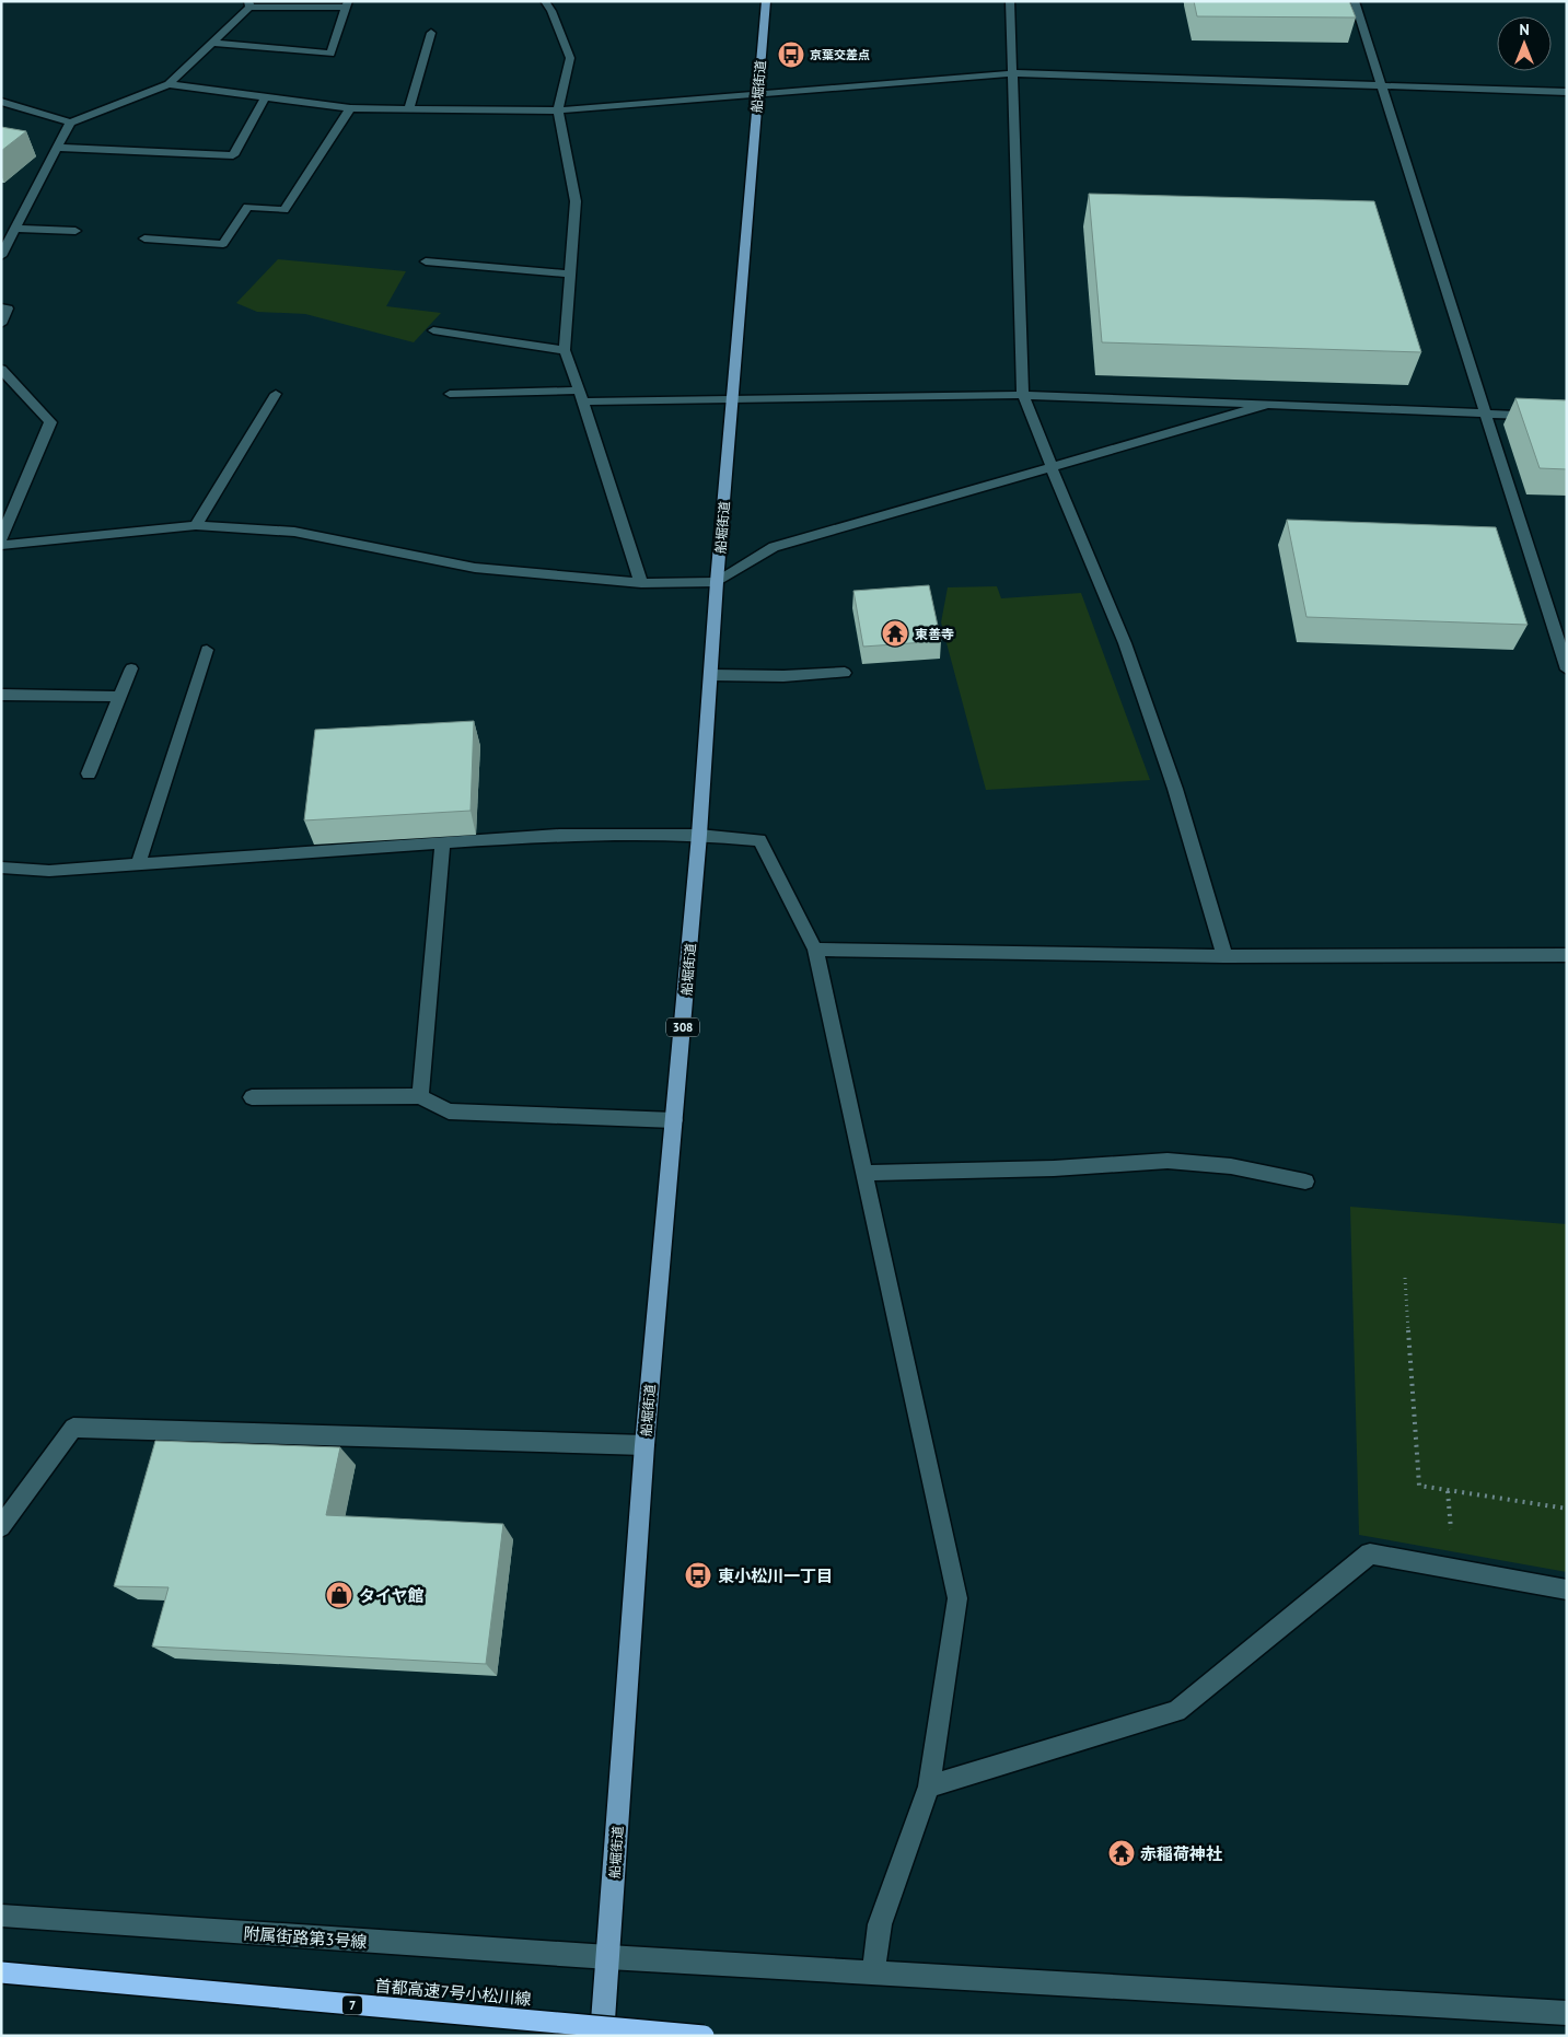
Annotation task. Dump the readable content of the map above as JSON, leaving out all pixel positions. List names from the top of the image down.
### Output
{
  "streets": {
    "highway": ["首都高速7号小松川線", "7"],
    "main road": ["船堀街道", "308"],
    "street": ["附属街路第3号線"]
  },
  "crossings": [
    ["船堀街道", "附属街路第3号線"]
  ],
  "places": {
    "bus stop": ["京葉交差点", "東小松川一丁目"],
    "temple": ["東善寺", "赤稲荷神社"],
    "shop": ["タイヤ館"]
  },
  "north": "top"
}
